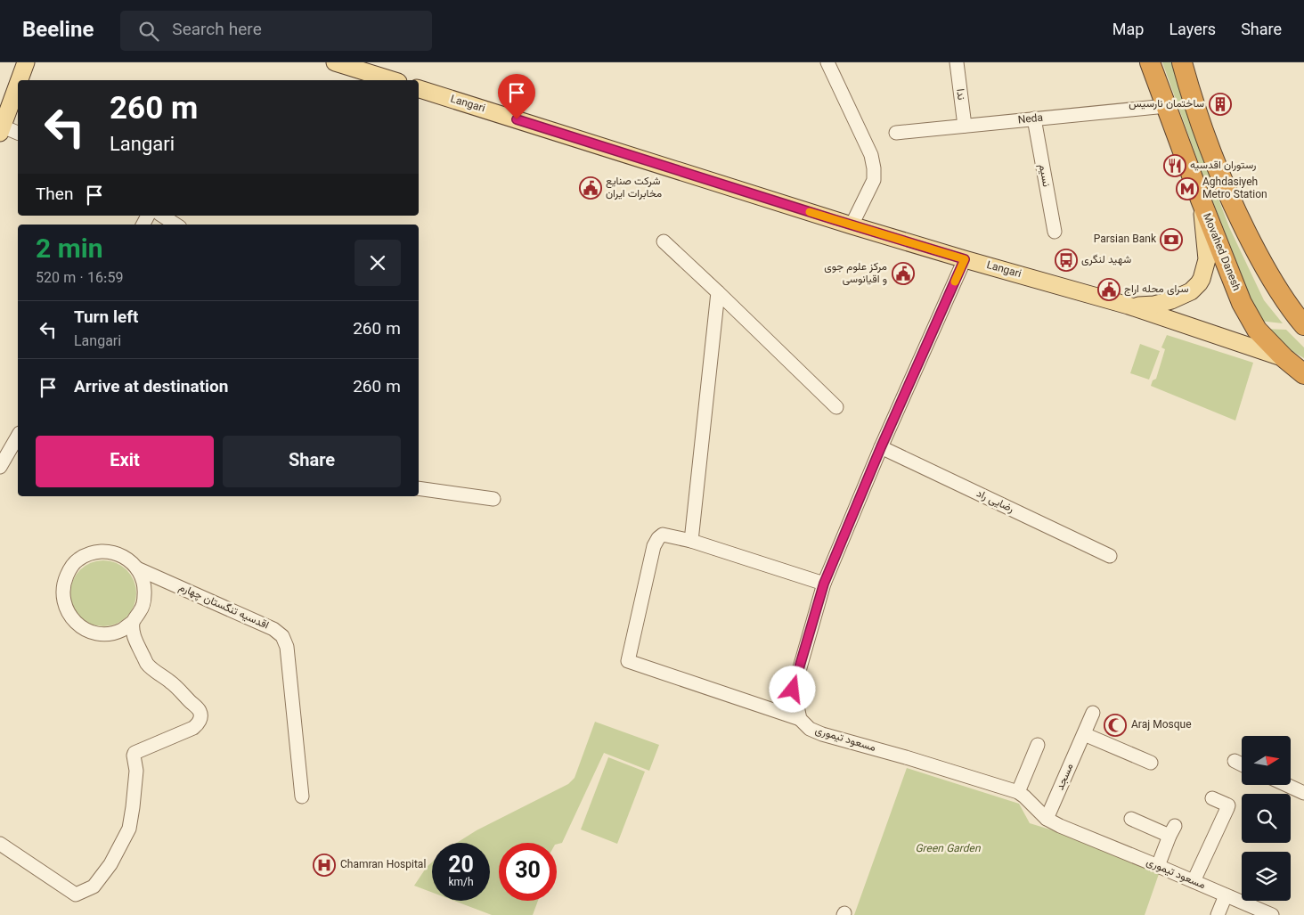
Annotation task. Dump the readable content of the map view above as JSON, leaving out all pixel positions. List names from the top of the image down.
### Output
{
  "streets": {
    "highway": ["Movahed Danesh"],
    "main road": ["Langari"],
    "street": [
      "ندا",
      "Neda",
      "نسیم",
      "رضایی راد",
      "اقدسیه تنگستان چهارم",
      "مسعود تیموری",
      "مسجد"
    ]
  },
  "crossings": [
    ["ندا", "Neda"],
    ["Langari", "Movahed Danesh"],
    ["Neda", "نسیم"],
    ["Neda", "Movahed Danesh"],
    ["مسعود تیموری", "مسجد"]
  ],
  "parks": ["Green Garden"],
  "places": {
    "building": ["ساختمان نارسیس"],
    "restaurant": ["رستوران اقدسیه"],
    "public building": ["شرکت صنایع مخابرات ایران", "مرکز علوم جوی و اقیانوسی", "سرای محله اراج"],
    "metro station": ["Aghdasiyeh Metro Station"],
    "bank": ["Parsian Bank"],
    "bus stop": ["شهید لنگری"],
    "mosque": ["Araj Mosque"],
    "hospital": ["Chamran Hospital"]
  },
  "north": "right",
  "page": {
    "header": "Beeline",
    "search": "Search here",
    "nav": ["Map", "Layers", "Share"],
    "turn": ["260 m", "Langari"],
    "then": "Then",
    "heading": ["2 min", "520 m · 16:59"],
    "list": [
      {
        "name": "Turn left",
        "note": "Langari",
        "value": "260 m"
      },
      {
        "name": "Arrive at destination",
        "value": "260 m"
      }
    ],
    "buttons": ["Exit", "Share"],
    "speed": "20 km/h",
    "limit": "30"
  }
}
